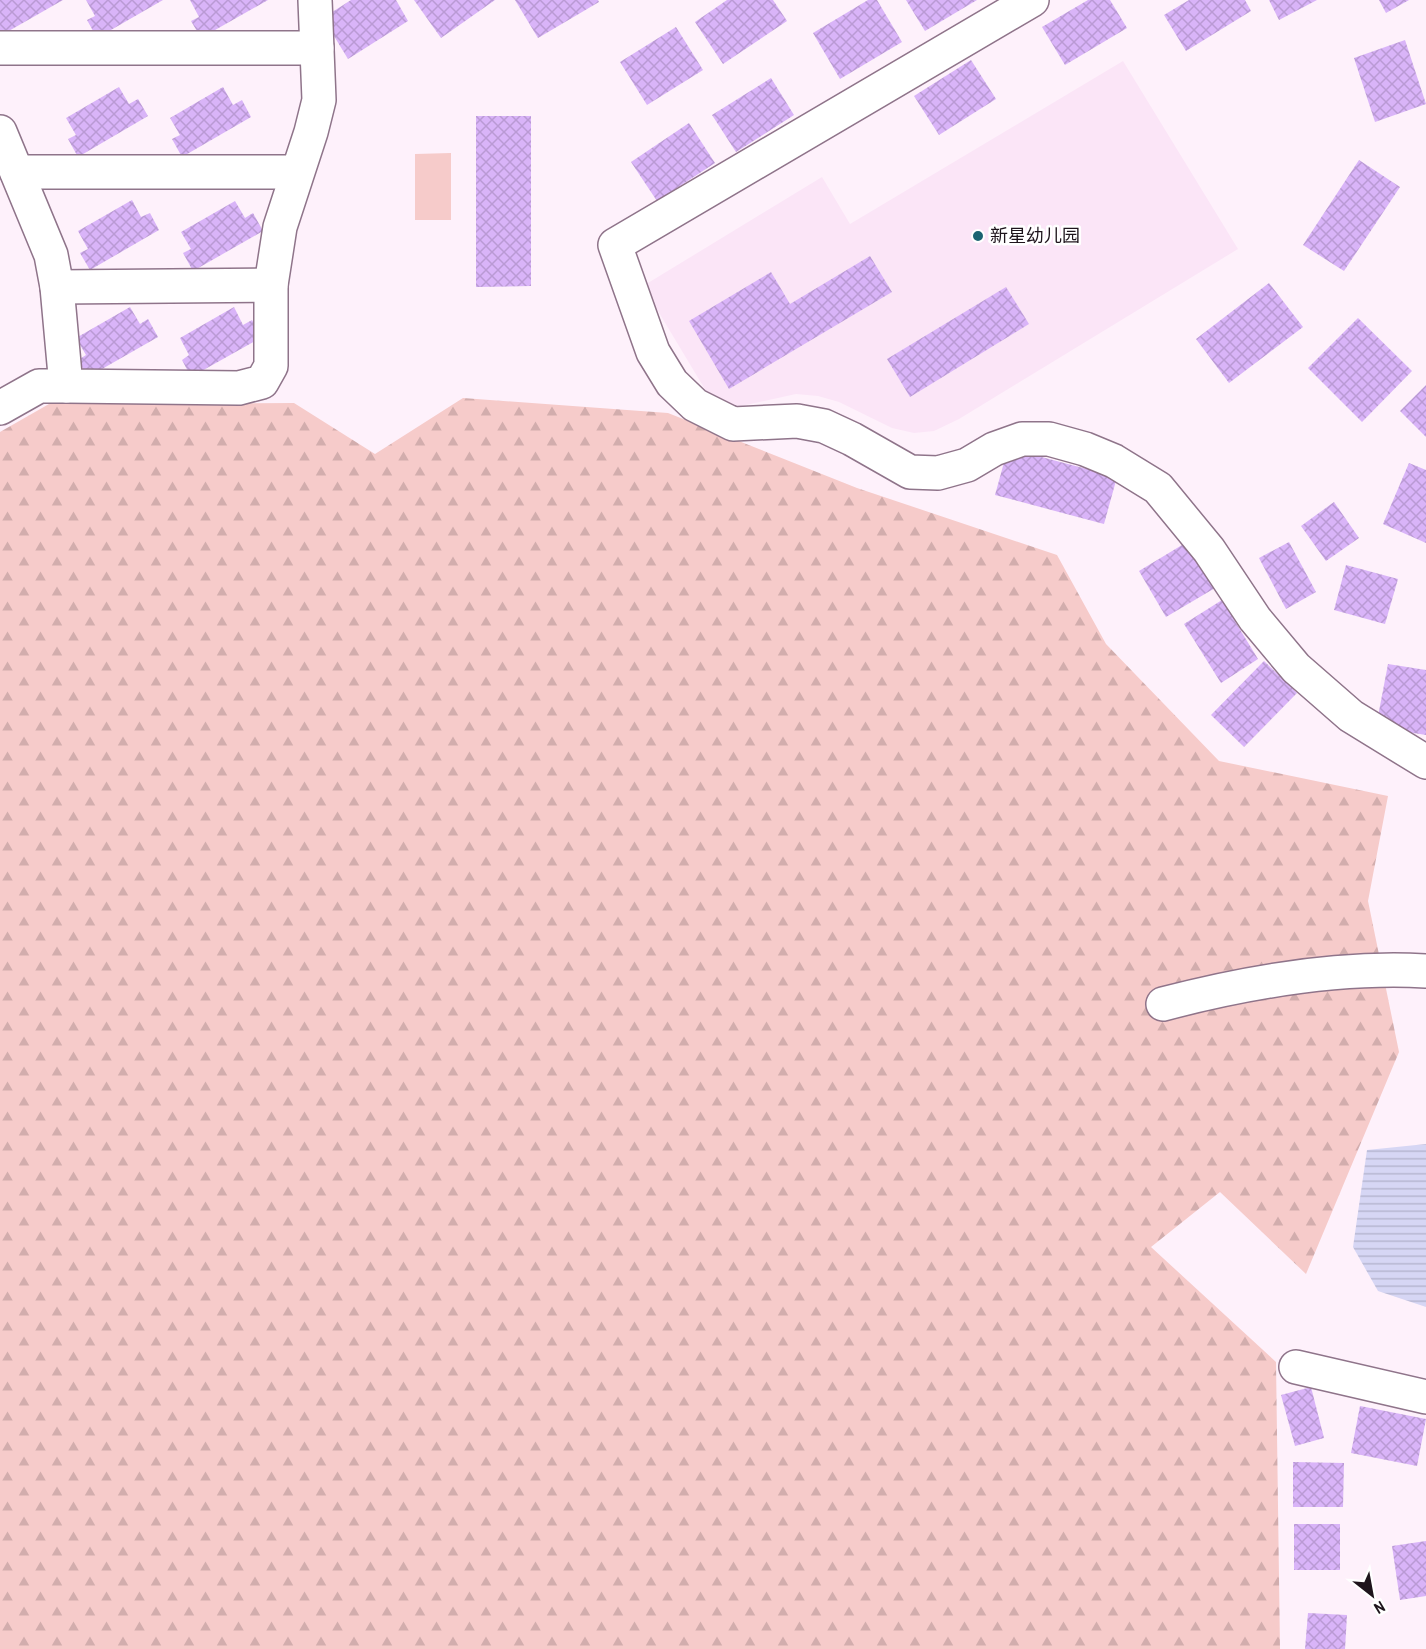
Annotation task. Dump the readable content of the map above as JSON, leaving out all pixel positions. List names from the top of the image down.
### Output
{
  "places": ["新星幼儿园"],
  "north": "bottom right"
}
